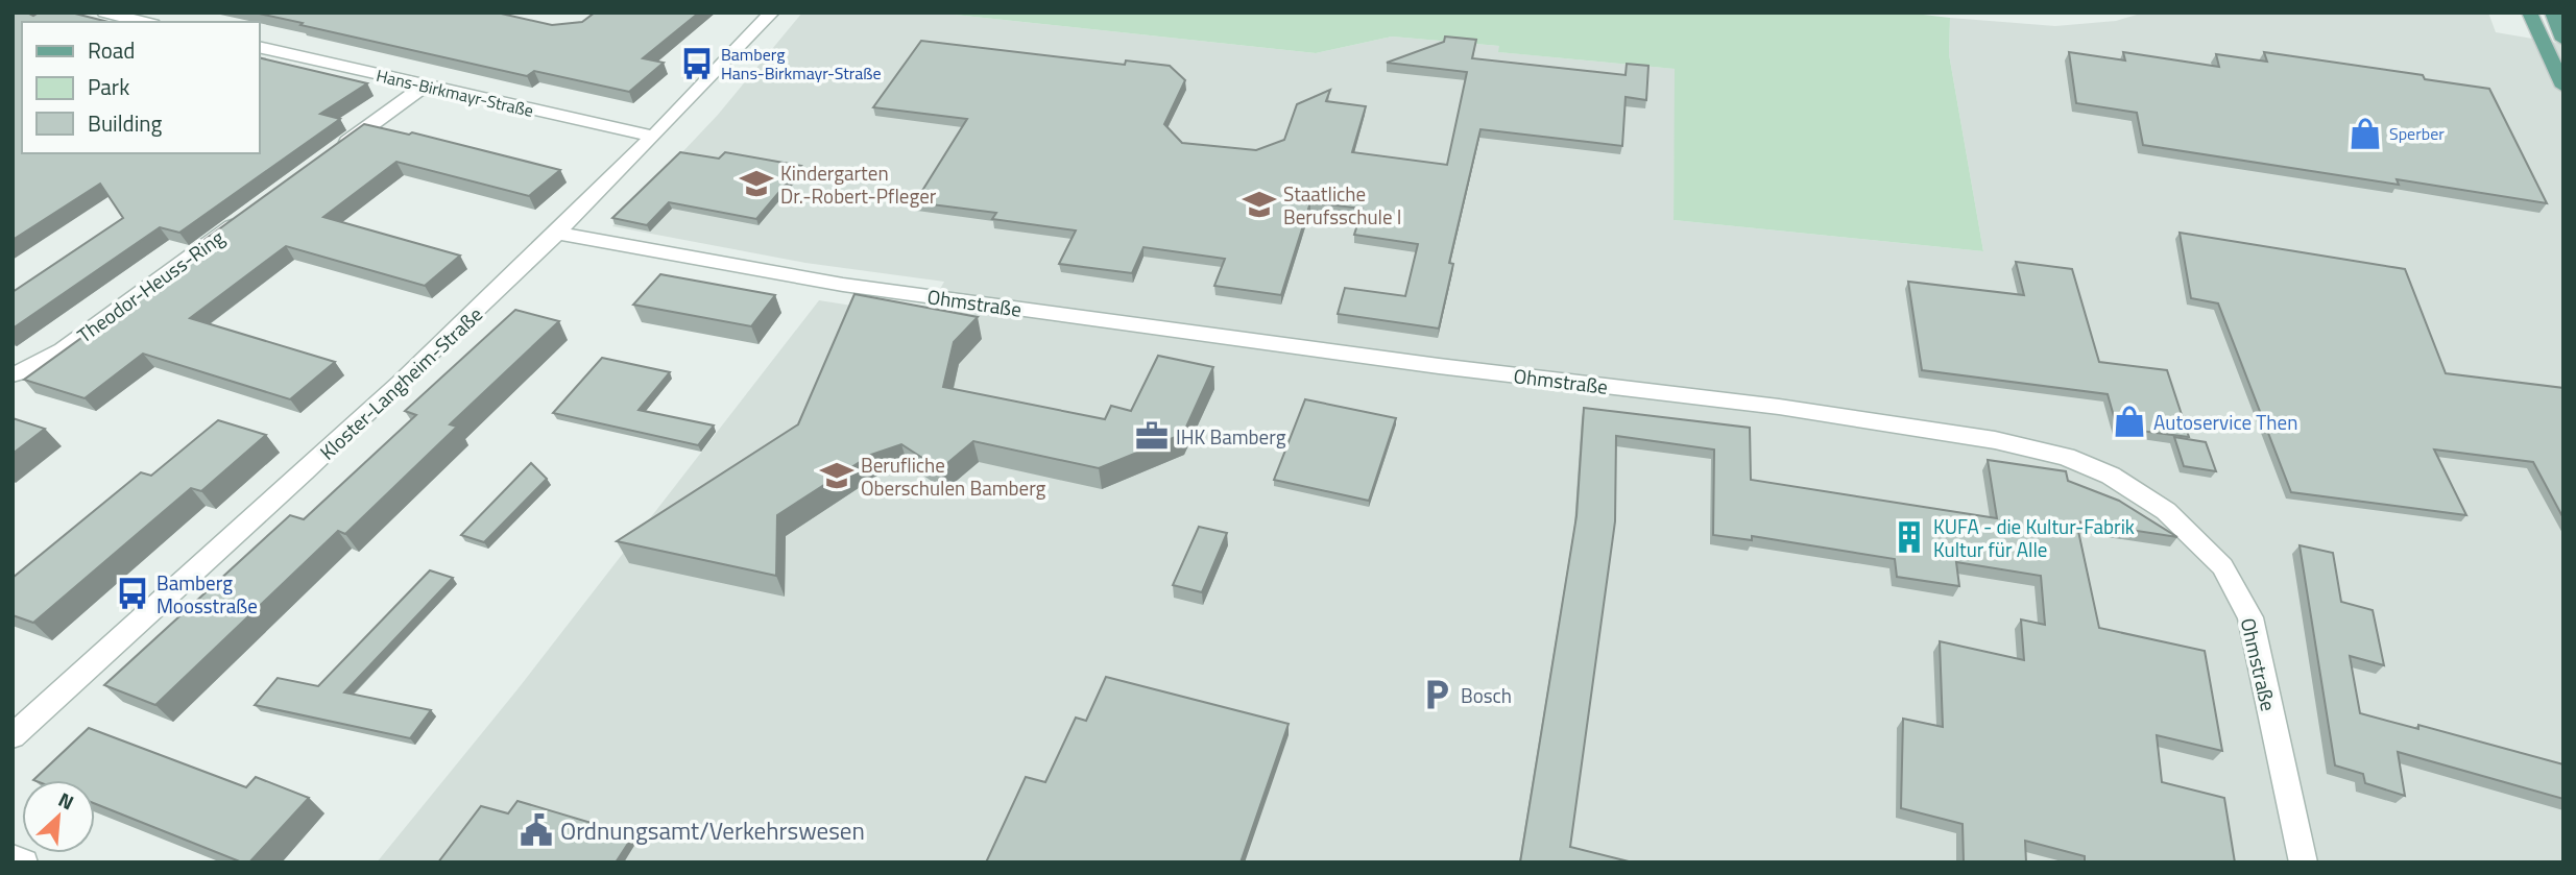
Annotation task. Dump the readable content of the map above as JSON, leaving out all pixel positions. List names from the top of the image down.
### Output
{
  "streets": {
    "street": [
      "Hans-Birkmayr-Straße",
      "Theodor-Heuss-Ring",
      "Ohmstraße",
      "Kloster-Langheim-Straße"
    ]
  },
  "crossings": [
    ["Hans-Birkmayr-Straße", "Kloster-Langheim-Straße"],
    ["Ohmstraße", "Kloster-Langheim-Straße"]
  ],
  "places": {
    "bus stop": ["Bamberg Hans-Birkmayr-Straße", "Bamberg Moosstraße"],
    "shop": ["Sperber", "Autoservice Then"],
    "school or university": ["Kindergarten Dr.-Robert-Pfleger", "Staatliche Berufsschule I", "Berufliche Oberschulen Bamberg"],
    "office": ["IHK Bamberg"],
    "building": ["KUFA - die Kultur-Fabrik Kultur für Alle"],
    "parking": ["Bosch"],
    "public building": ["Ordnungsamt/Verkehrswesen"]
  },
  "legend": ["Road", "Park", "Building"],
  "north": "top right"
}
